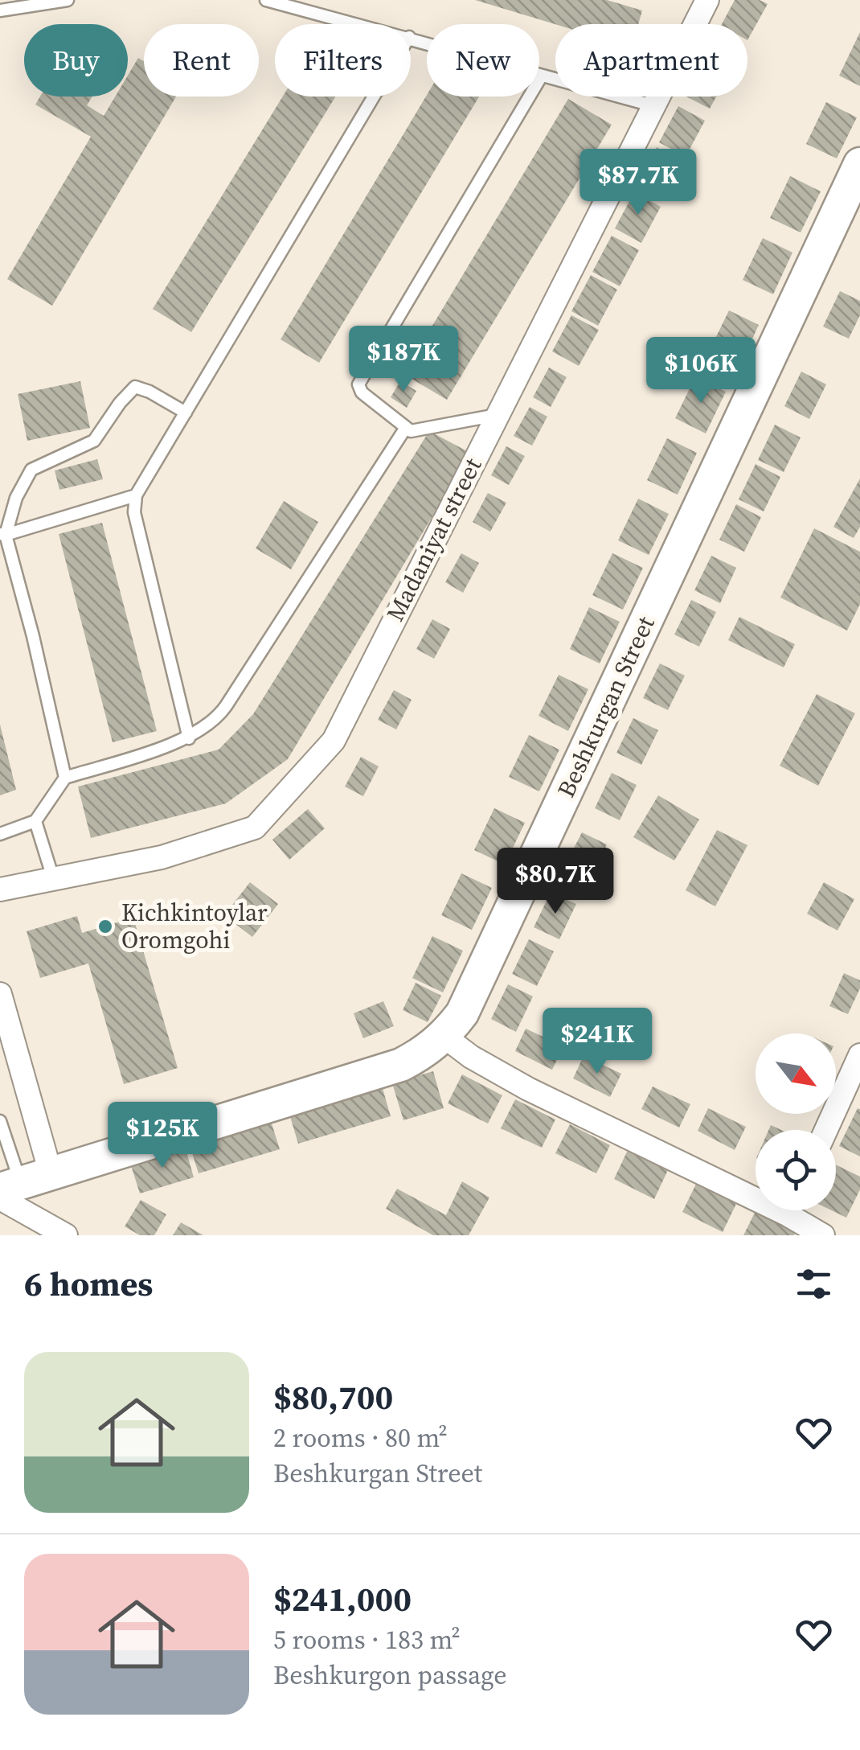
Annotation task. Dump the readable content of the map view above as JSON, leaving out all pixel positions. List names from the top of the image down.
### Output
{
  "streets": {
    "main road": ["Beshkurgan Street"],
    "street": ["Madaniyat street"]
  },
  "places": ["Kichkintoylar Oromgohi"],
  "north": "bottom right",
  "page": {
    "chip": [
      "Buy",
      "Rent",
      "Filters",
      "New",
      "Apartment"
    ],
    "price": [
      "$87.7K",
      "$187K",
      "$106K",
      "$80.7K",
      "$241K",
      "$125K"
    ],
    "heading": "6 homes",
    "list": [
      {
        "name": "$80,700",
        "note": "2 rooms · 80 m² · Beshkurgan Street"
      },
      {
        "name": "$241,000",
        "note": "5 rooms · 183 m² · Beshkurgon passage"
      }
    ]
  }
}
